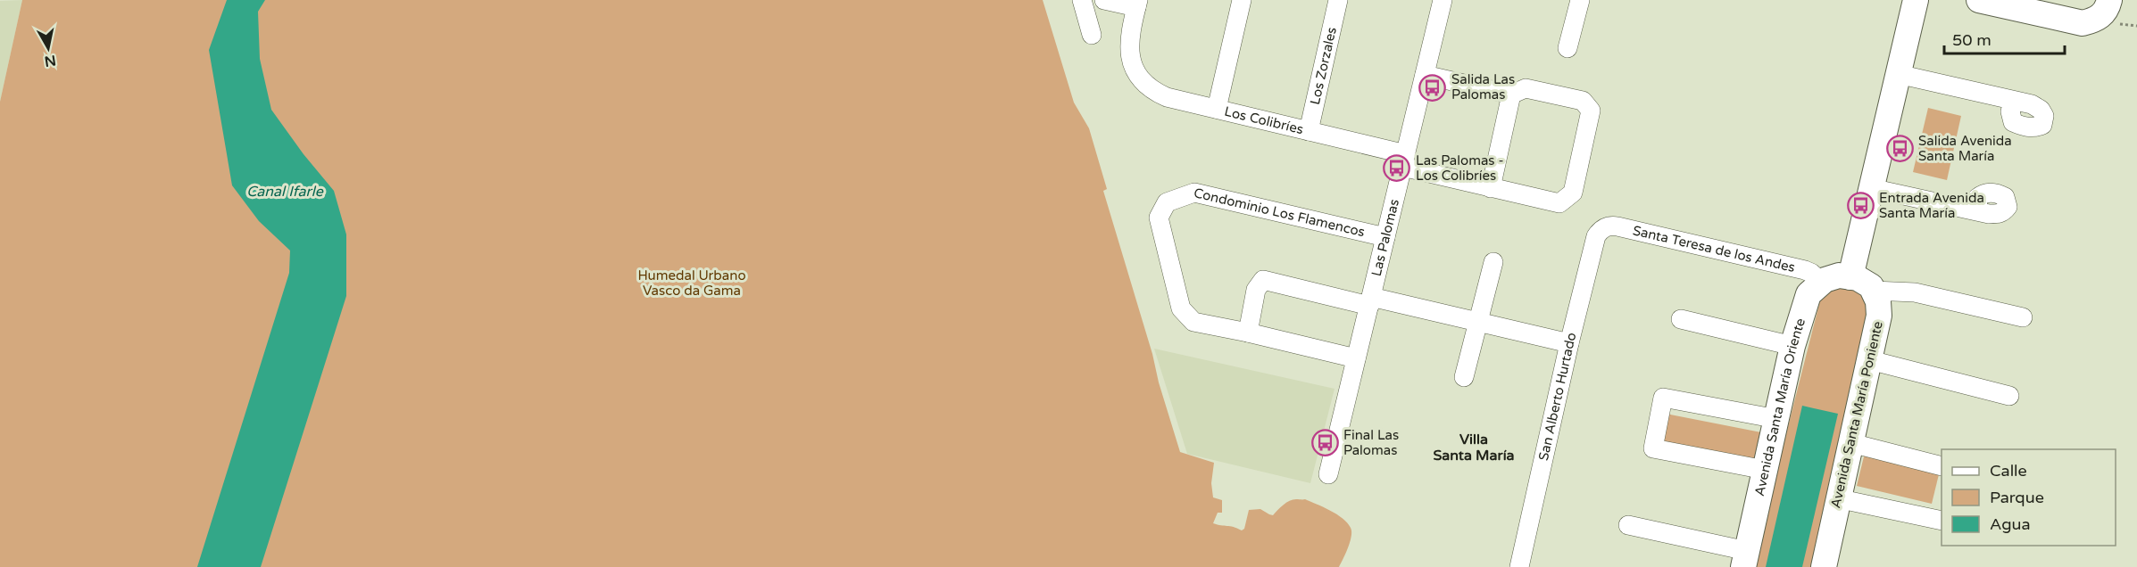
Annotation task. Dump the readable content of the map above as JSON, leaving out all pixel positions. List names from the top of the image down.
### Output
{
  "streets": {
    "street": [
      "Los Zorzales",
      "Los Colibríes",
      "Condominio Los Flamencos",
      "Las Palomas",
      "Santa Teresa de los Andes",
      "San Alberto Hurtado",
      "Avenida Santa María Oriente",
      "Avenida Santa María Poniente"
    ]
  },
  "crossings": [
    ["Los Zorzales", "Los Colibríes"],
    ["Los Colibríes", "Las Palomas"],
    ["Condominio Los Flamencos", "Las Palomas"],
    ["Santa Teresa de los Andes", "San Alberto Hurtado"],
    ["Santa Teresa de los Andes", "Avenida Santa María Oriente"]
  ],
  "districts": ["Villa Santa María"],
  "water": ["Canal Ifarle"],
  "parks": ["Humedal Urbano Vasco da Gama"],
  "places": {
    "bus stop": [
      "Salida Las Palomas",
      "Salida Avenida Santa María",
      "Las Palomas - Los Colibríes",
      "Entrada Avenida Santa María",
      "Final Las Palomas"
    ]
  },
  "legend": ["Calle", "Parque", "Agua"],
  "scale_bar": "50 m",
  "north": "bottom"
}
